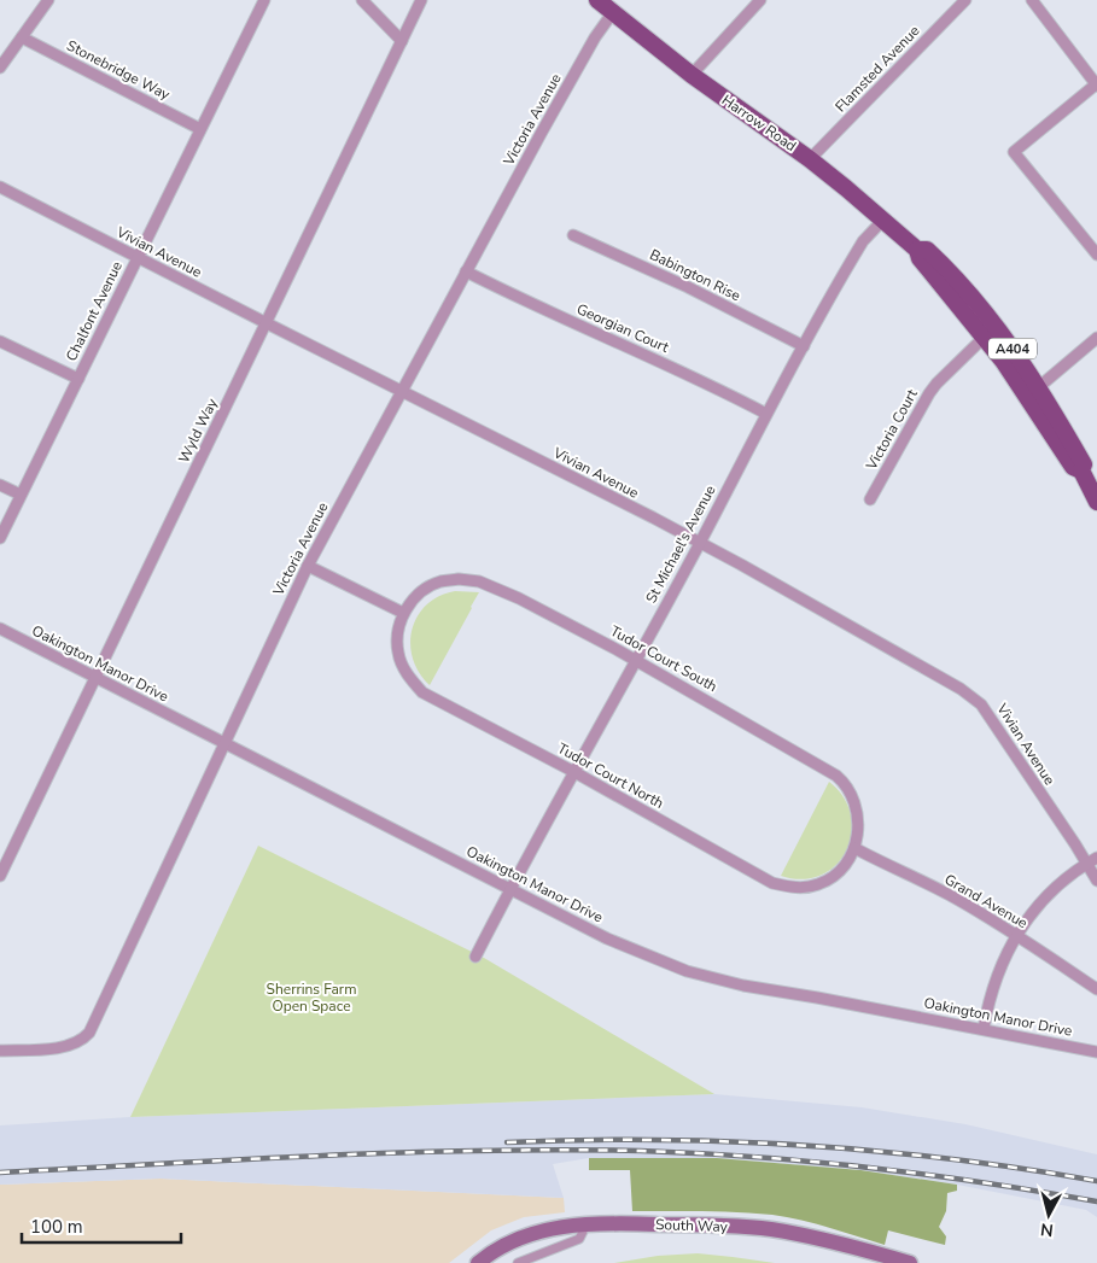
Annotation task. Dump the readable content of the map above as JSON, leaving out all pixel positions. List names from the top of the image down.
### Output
{
  "streets": {
    "main road": ["Harrow Road", "A404", "South Way"],
    "street": [
      "Flamsted Avenue",
      "Stonebridge Way",
      "Victoria Avenue",
      "Vivian Avenue",
      "Babington Rise",
      "Chalfont Avenue",
      "Georgian Court",
      "Victoria Court",
      "Wyld Way",
      "St Michael's Avenue",
      "Tudor Court South",
      "Oakington Manor Drive",
      "Tudor Court North",
      "Grand Avenue"
    ]
  },
  "crossings": [
    ["Flamsted Avenue", "Harrow Road"],
    ["Stonebridge Way", "Chalfont Avenue"],
    ["Victoria Avenue", "Harrow Road"],
    ["Victoria Avenue", "Vivian Avenue"],
    ["Victoria Avenue", "Georgian Court"],
    ["Victoria Avenue", "Oakington Manor Drive"],
    ["Harrow Road", "Victoria Court"],
    ["Harrow Road", "St Michael's Avenue"],
    ["Vivian Avenue", "Chalfont Avenue"],
    ["Vivian Avenue", "Wyld Way"],
    ["Vivian Avenue", "St Michael's Avenue"],
    ["Babington Rise", "St Michael's Avenue"],
    ["Georgian Court", "St Michael's Avenue"],
    ["Wyld Way", "Oakington Manor Drive"],
    ["St Michael's Avenue", "Tudor Court South"],
    ["St Michael's Avenue", "Oakington Manor Drive"],
    ["St Michael's Avenue", "Tudor Court North"],
    ["Tudor Court South", "Tudor Court North"],
    ["Tudor Court South", "Grand Avenue"],
    ["Tudor Court North", "Grand Avenue"]
  ],
  "parks": ["Sherrins Farm Open Space"],
  "scale_bar": "100 m",
  "north": "bottom"
}
